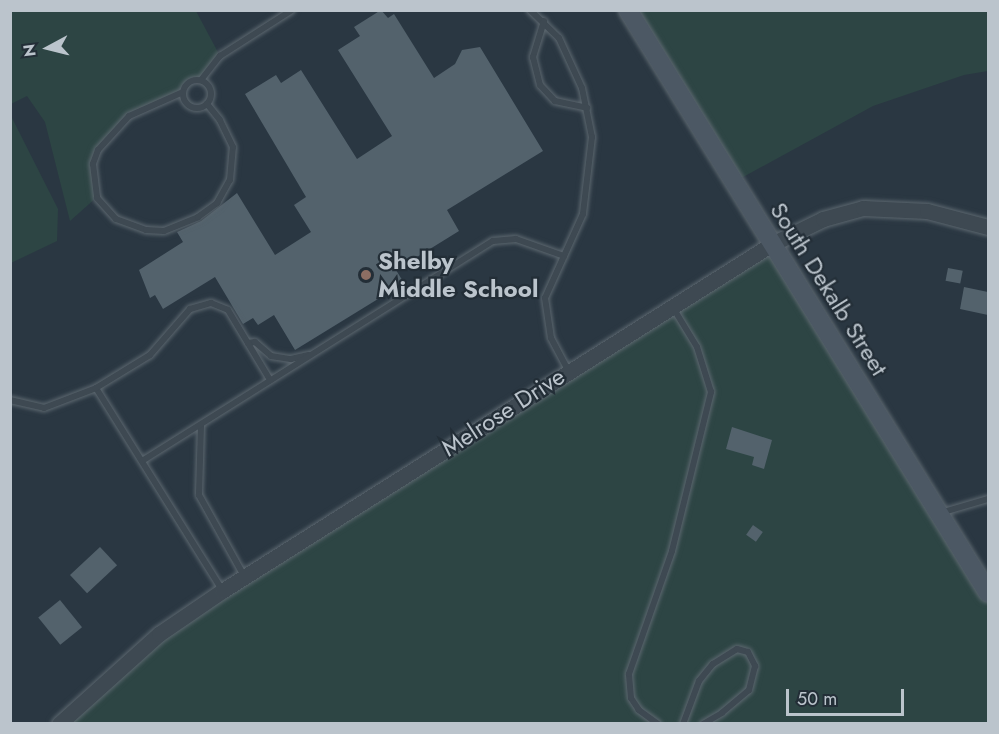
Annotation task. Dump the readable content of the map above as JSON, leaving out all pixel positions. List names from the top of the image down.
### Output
{
  "streets": {
    "main road": ["South Dekalb Street"],
    "street": ["Melrose Drive"]
  },
  "crossings": [
    ["South Dekalb Street", "Melrose Drive"]
  ],
  "places": ["Shelby Middle School"],
  "scale_bar": "50 m",
  "north": "left"
}
